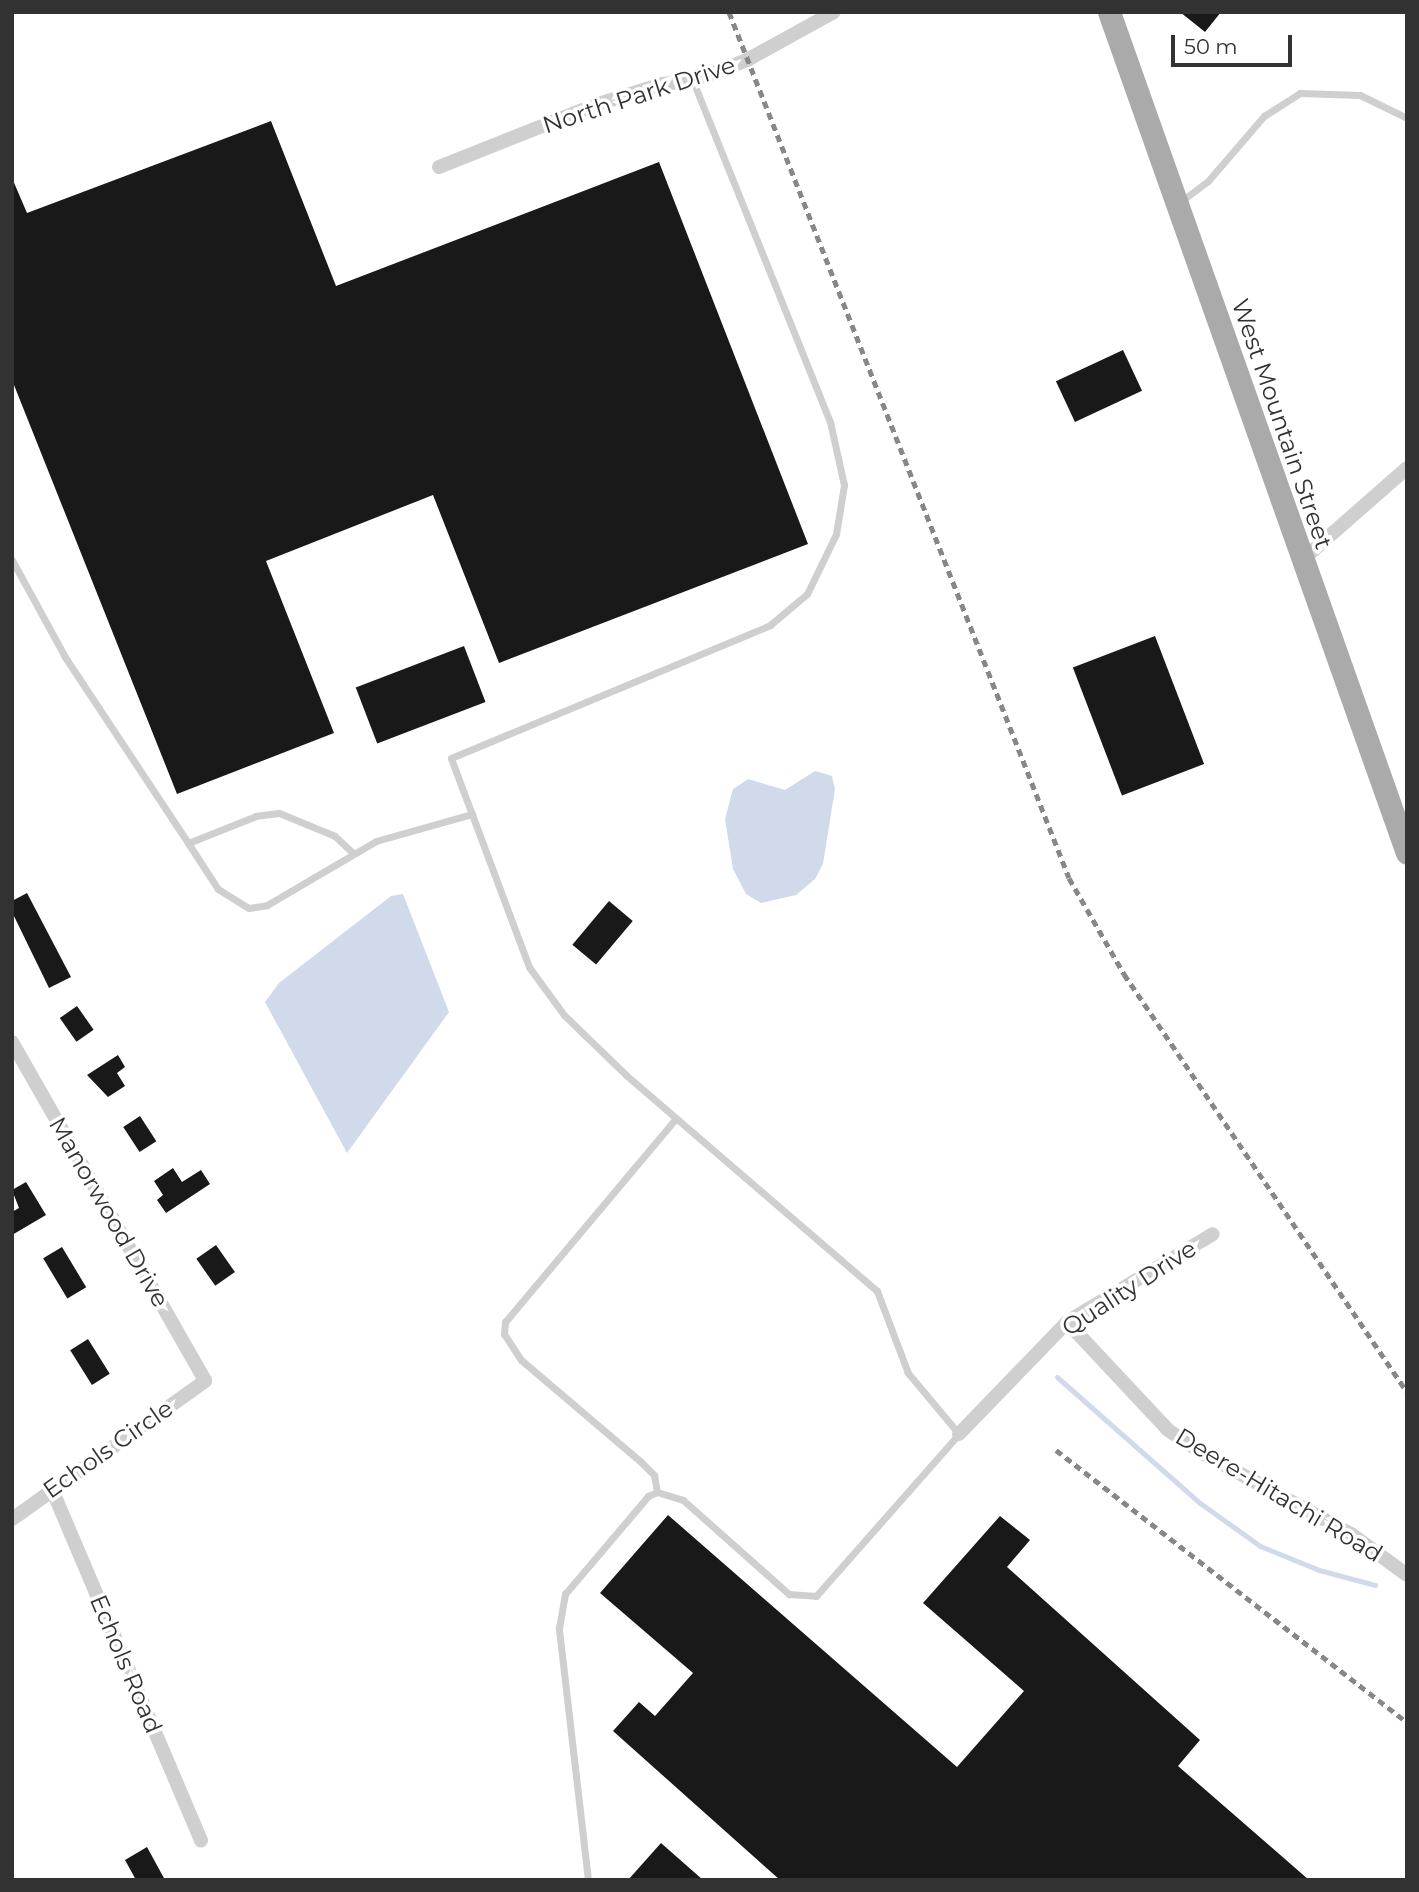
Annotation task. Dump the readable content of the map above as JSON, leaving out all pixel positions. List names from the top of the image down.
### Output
{
  "streets": {
    "main road": ["West Mountain Street"],
    "street": [
      "North Park Drive",
      "Manorwood Drive",
      "Quality Drive",
      "Echols Circle",
      "Deere-Hitachi Road",
      "Echols Road"
    ]
  },
  "crossings": [
    ["Manorwood Drive", "Echols Circle"],
    ["Quality Drive", "Deere-Hitachi Road"],
    ["Echols Circle", "Echols Road"]
  ],
  "scale_bar": "50 m"
}
